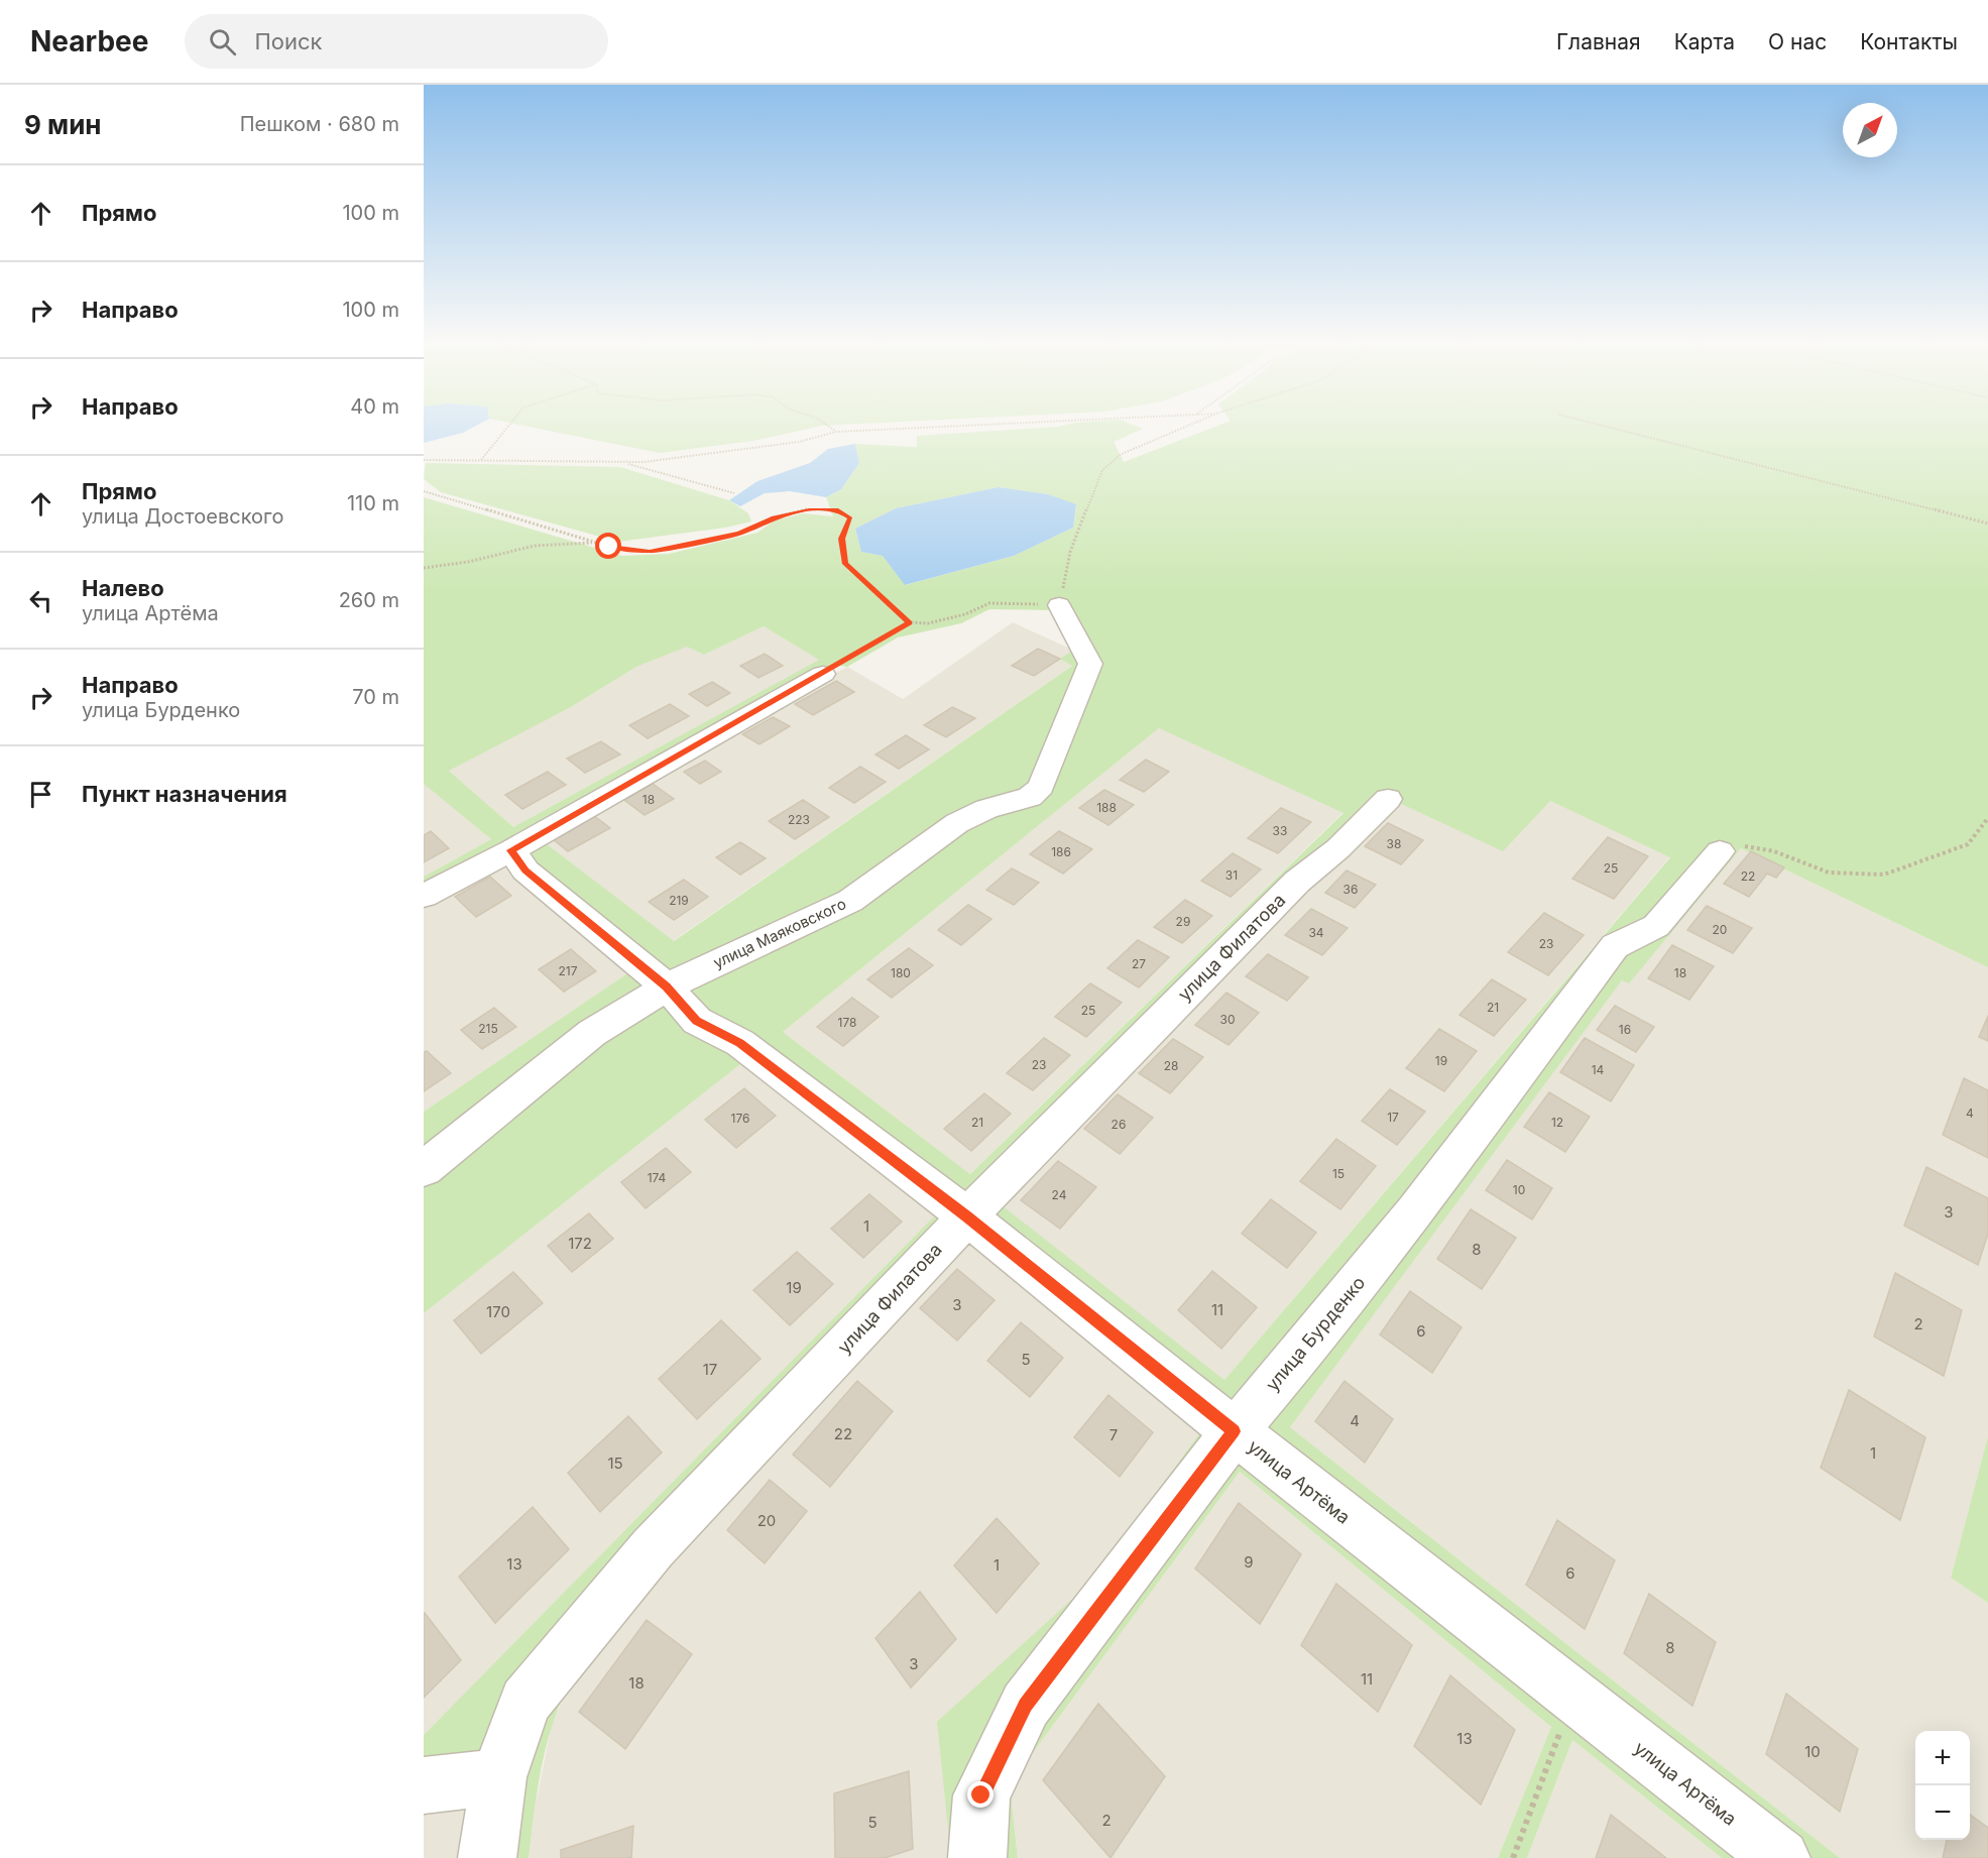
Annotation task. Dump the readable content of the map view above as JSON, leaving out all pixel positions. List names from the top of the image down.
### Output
{
  "streets": {
    "street": [
      "улица Маяковского",
      "улица Филатова",
      "улица Бурденко",
      "улица Артёма"
    ]
  },
  "crossings": [
    ["улица Маяковского", "улица Артёма"],
    ["улица Филатова", "улица Артёма"],
    ["улица Бурденко", "улица Артёма"]
  ],
  "house_numbers": [
    "18",
    "188",
    "223",
    "33",
    "38",
    "186",
    "25",
    "31",
    "22",
    "36",
    "219",
    "29",
    "20",
    "34",
    "23",
    "27",
    "217",
    "180",
    "18",
    "21",
    "25",
    "30",
    "178",
    "215",
    "16",
    "19",
    "23",
    "28",
    "14",
    "4",
    "17",
    "176",
    "21",
    "12",
    "26",
    "15",
    "174",
    "10",
    "24",
    "3",
    "1",
    "172",
    "8",
    "19",
    "3",
    "11",
    "170",
    "2",
    "6",
    "5",
    "17",
    "4",
    "22",
    "7",
    "1",
    "15",
    "20",
    "9",
    "13",
    "1",
    "6",
    "8",
    "3",
    "11",
    "18",
    "13",
    "10",
    "2",
    "5"
  ],
  "north": "top right",
  "page": {
    "header": "Nearbee",
    "search": "Поиск",
    "nav": [
      "Главная",
      "Карта",
      "О нас",
      "Контакты"
    ],
    "heading": ["9 мин", "Пешком · 680 m"],
    "list": [
      ["Прямо", "100 m"],
      ["Направо", "100 m"],
      ["Направо", "40 m"],
      ["Прямо", "улица Достоевского", "110 m"],
      ["Налево", "улица Артёма", "260 m"],
      ["Направо", "улица Бурденко", "70 m"],
      "Пункт назначения"
    ],
    "map_buttons": ["+", "−"]
  }
}
